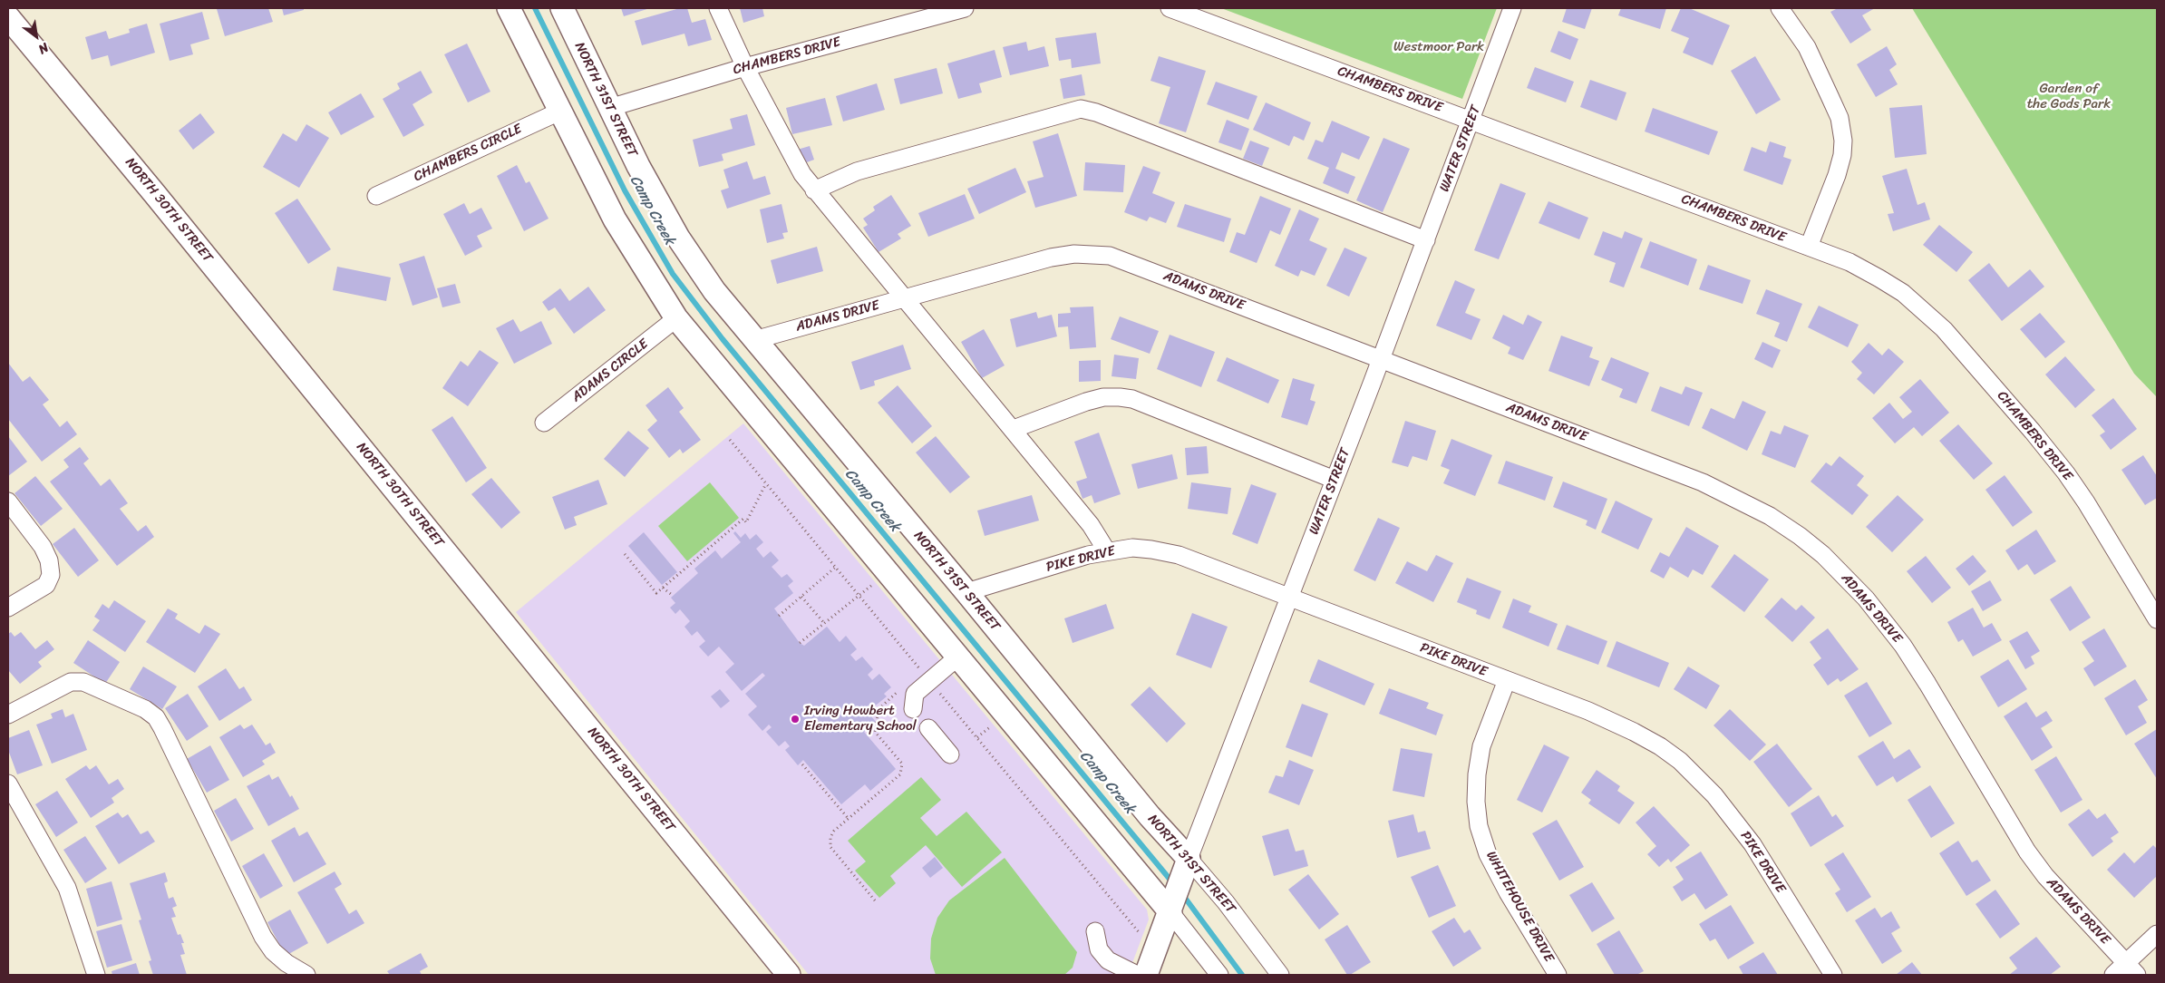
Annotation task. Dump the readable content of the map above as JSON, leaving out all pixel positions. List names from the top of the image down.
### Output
{
  "streets": {
    "main road": ["NORTH 31ST STREET", "WATER STREET", "NORTH 30TH STREET"],
    "street": [
      "CHAMBERS DRIVE",
      "CHAMBERS CIRCLE",
      "ADAMS DRIVE",
      "ADAMS CIRCLE",
      "PIKE DRIVE",
      "WHITEHOUSE DRIVE"
    ]
  },
  "crossings": [
    ["CHAMBERS DRIVE", "NORTH 31ST STREET"],
    ["CHAMBERS DRIVE", "WATER STREET"],
    ["NORTH 31ST STREET", "WATER STREET"],
    ["NORTH 31ST STREET", "ADAMS DRIVE"],
    ["NORTH 31ST STREET", "PIKE DRIVE"],
    ["WATER STREET", "ADAMS DRIVE"],
    ["WATER STREET", "PIKE DRIVE"],
    ["PIKE DRIVE", "WHITEHOUSE DRIVE"]
  ],
  "water": ["Camp Creek"],
  "parks": ["Westmoor Park", "Garden of the Gods Park"],
  "places": ["Irving Howbert Elementary School"],
  "north": "bottom right"
}
